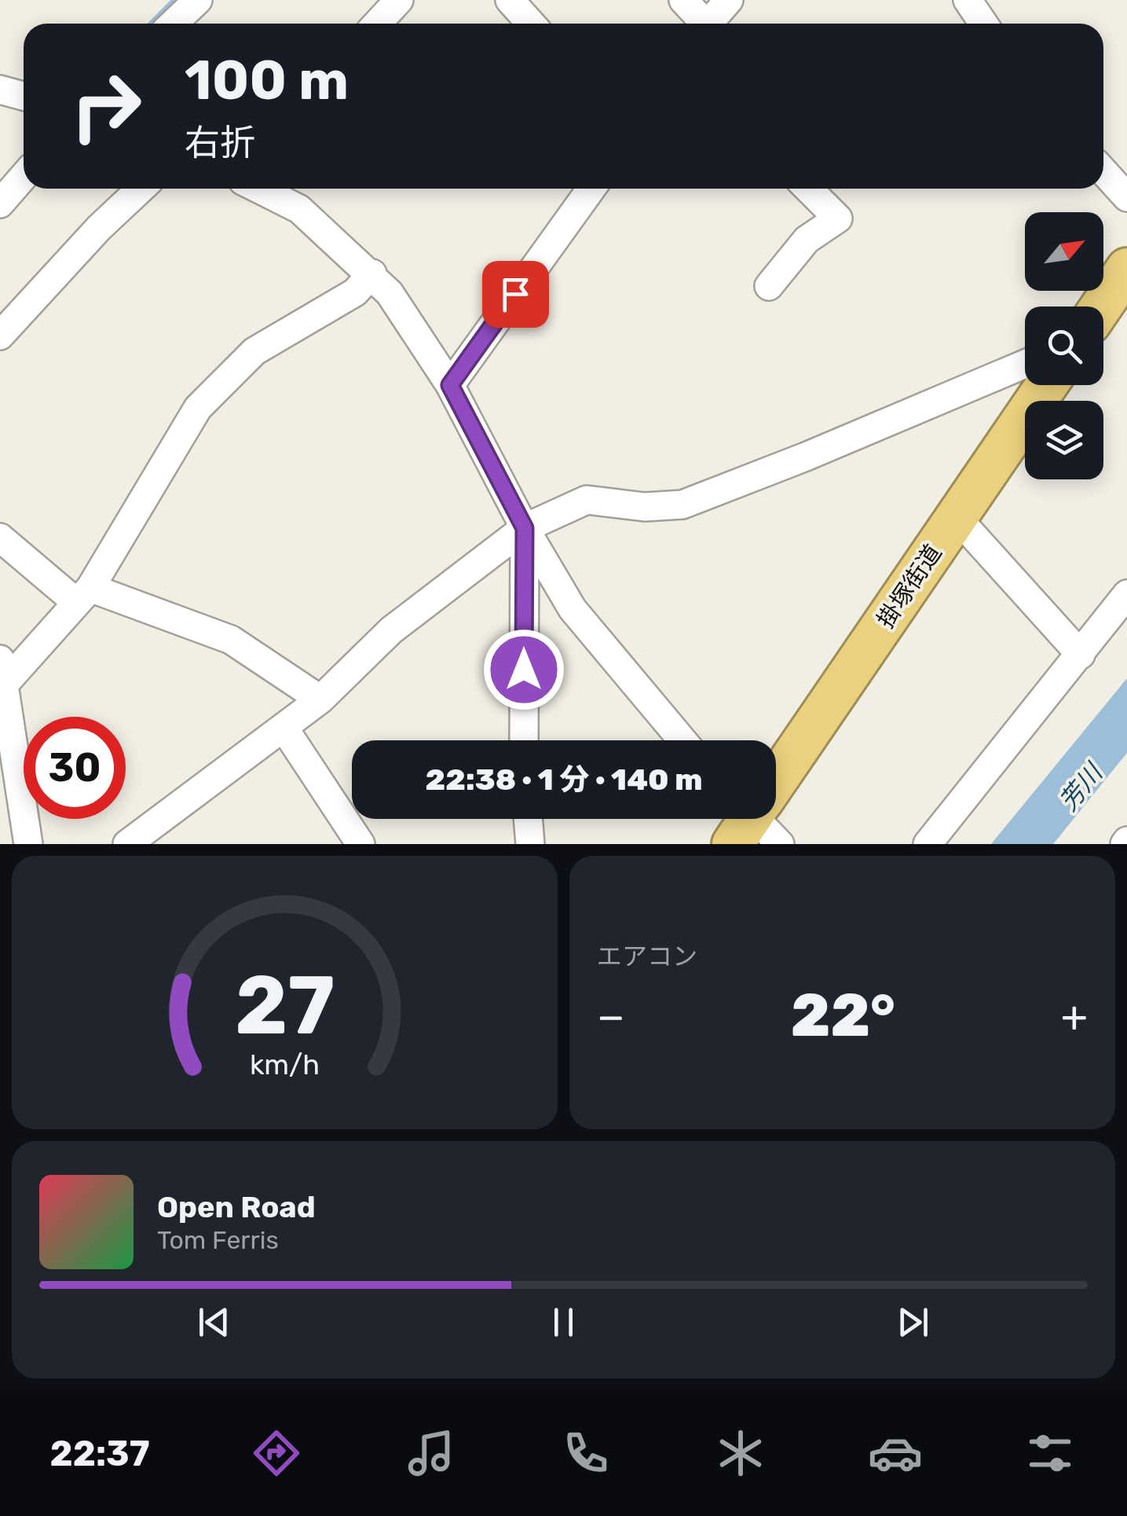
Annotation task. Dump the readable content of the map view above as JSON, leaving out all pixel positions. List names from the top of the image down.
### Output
{
  "streets": {
    "highway": ["掛塚街道"]
  },
  "water": ["芳川"],
  "north": "top right",
  "page": {
    "turn": ["100 m", "右折"],
    "limit": "30",
    "trip": "22:38 · 1 分 · 140 m",
    "tile": "エアコン",
    "heat": ["−", "22°", "+"],
    "song": ["Open Road", "Tom Ferris"],
    "tabs": "22:37",
    "gauge": ["27", "km/h"]
  }
}
